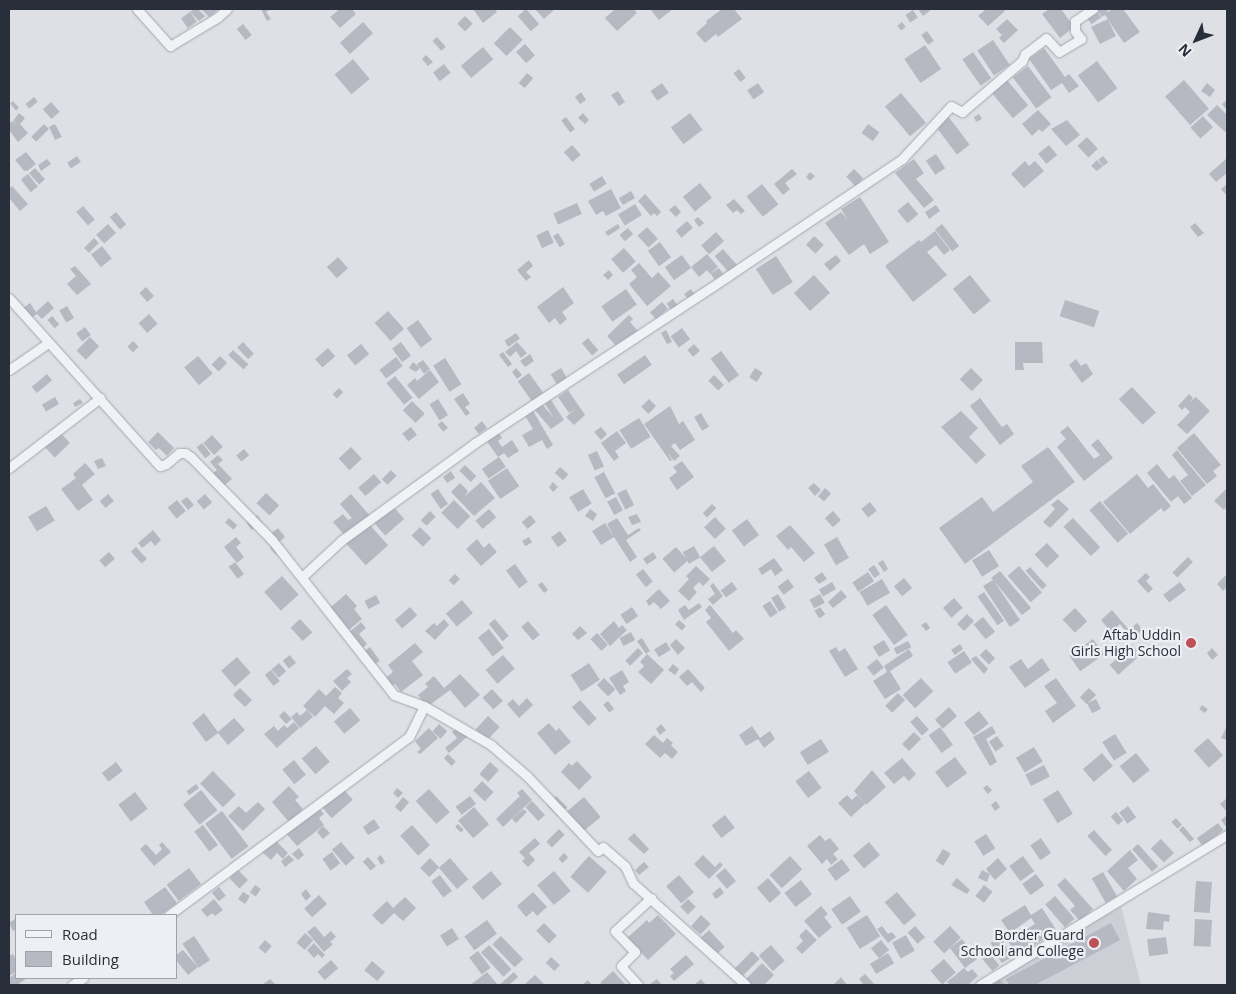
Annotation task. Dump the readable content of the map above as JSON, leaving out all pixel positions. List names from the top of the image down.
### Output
{
  "places": ["Aftab Uddin Girls High School", "Border Guard School and College"],
  "legend": ["Road", "Building"],
  "north": "bottom left"
}
